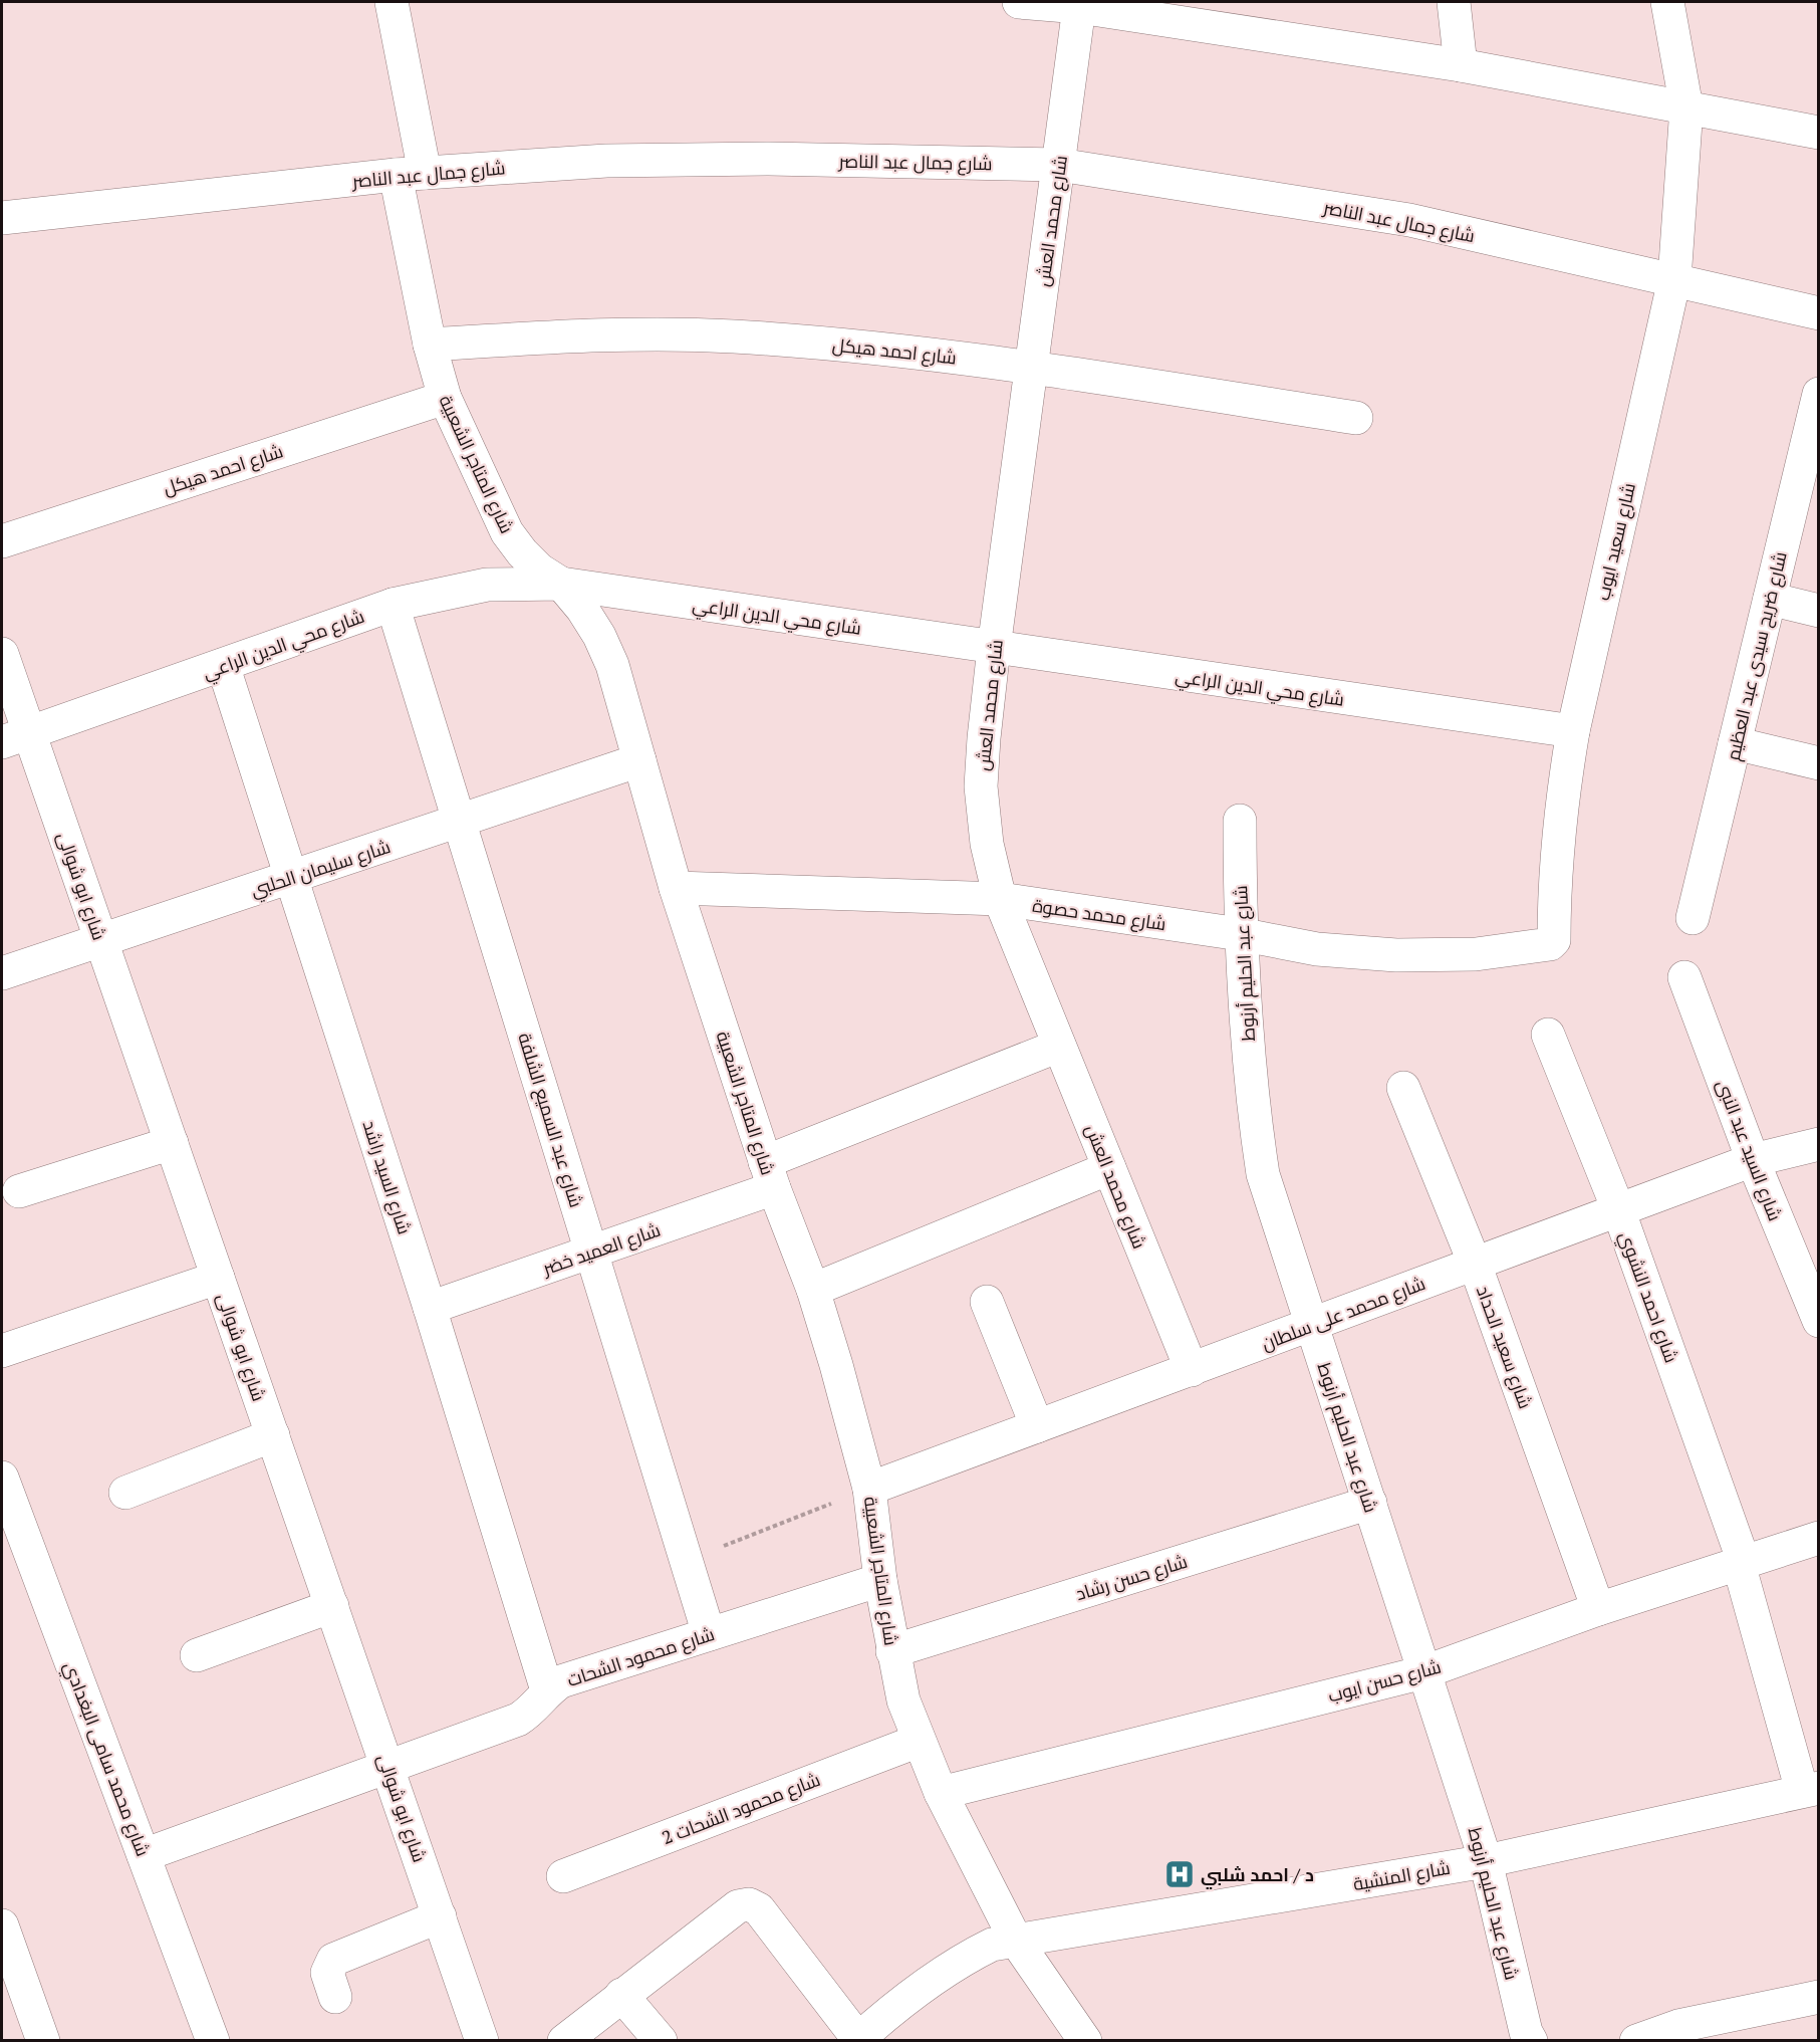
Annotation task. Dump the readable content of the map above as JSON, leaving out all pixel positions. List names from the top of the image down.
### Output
{
  "streets": {
    "street": [
      "شارع جمال عبد الناصر",
      "شارع محمد العش",
      "شارع احمد هيكل",
      "شارع المتاجر الشعبية",
      "شارع سعيد ايوب",
      "شارع محي الدين الراعي",
      "شارع ضريح سيدى عبد العظيم",
      "شارع سليمان الحلبي",
      "شارع ابو شوالى",
      "شارع محمد حصوة",
      "شارع عبد الحليم أرنوط",
      "شارع عبد السميع الشلفة",
      "شارع السيد عبد النبى",
      "شارع السيد راشد",
      "شارع العميد خضر",
      "شارع احمد النشوي",
      "شارع محمد على سلطان",
      "شارع سعيد الحداد",
      "شارع حسن رشاد",
      "شارع محمود الشحات",
      "شارع حسن ايوب",
      "شارع محمد سامى البغدادي",
      "شارع محمود الشحات 2",
      "شارع المنشية"
    ]
  },
  "crossings": [
    ["شارع جمال عبد الناصر", "شارع محمد العش"],
    ["شارع جمال عبد الناصر", "شارع المتاجر الشعبية"],
    ["شارع جمال عبد الناصر", "شارع سعيد ايوب"],
    ["شارع محمد العش", "شارع احمد هيكل"],
    ["شارع محمد العش", "شارع محي الدين الراعي"],
    ["شارع محمد العش", "شارع محمد حصوة"],
    ["شارع محمد العش", "شارع العميد خضر"],
    ["شارع محمد العش", "شارع محمد على سلطان"],
    ["شارع احمد هيكل", "شارع المتاجر الشعبية"],
    ["شارع المتاجر الشعبية", "شارع محي الدين الراعي"],
    ["شارع المتاجر الشعبية", "شارع سليمان الحلبي"],
    ["شارع المتاجر الشعبية", "شارع محمد حصوة"],
    ["شارع المتاجر الشعبية", "شارع العميد خضر"],
    ["شارع المتاجر الشعبية", "شارع محمد على سلطان"],
    ["شارع المتاجر الشعبية", "شارع حسن رشاد"],
    ["شارع المتاجر الشعبية", "شارع محمود الشحات"],
    ["شارع المتاجر الشعبية", "شارع حسن ايوب"],
    ["شارع المتاجر الشعبية", "شارع محمود الشحات 2"],
    ["شارع المتاجر الشعبية", "شارع المنشية"],
    ["شارع سعيد ايوب", "شارع محي الدين الراعي"],
    ["شارع سعيد ايوب", "شارع محمد حصوة"],
    ["شارع محي الدين الراعي", "شارع ابو شوالى"],
    ["شارع محي الدين الراعي", "شارع عبد السميع الشلفة"],
    ["شارع محي الدين الراعي", "شارع السيد راشد"],
    ["شارع سليمان الحلبي", "شارع ابو شوالى"],
    ["شارع سليمان الحلبي", "شارع عبد السميع الشلفة"],
    ["شارع سليمان الحلبي", "شارع السيد راشد"],
    ["شارع ابو شوالى", "شارع محمود الشحات"],
    ["شارع محمد حصوة", "شارع عبد الحليم أرنوط"],
    ["شارع عبد الحليم أرنوط", "شارع محمد على سلطان"],
    ["شارع عبد الحليم أرنوط", "شارع حسن رشاد"],
    ["شارع عبد الحليم أرنوط", "شارع حسن ايوب"],
    ["شارع عبد الحليم أرنوط", "شارع المنشية"],
    ["شارع عبد السميع الشلفة", "شارع العميد خضر"],
    ["شارع عبد السميع الشلفة", "شارع محمود الشحات"],
    ["شارع السيد عبد النبى", "شارع محمد على سلطان"],
    ["شارع السيد راشد", "شارع العميد خضر"],
    ["شارع السيد راشد", "شارع محمود الشحات"],
    ["شارع احمد النشوي", "شارع محمد على سلطان"],
    ["شارع احمد النشوي", "شارع حسن ايوب"],
    ["شارع احمد النشوي", "شارع المنشية"],
    ["شارع محمد على سلطان", "شارع سعيد الحداد"],
    ["شارع سعيد الحداد", "شارع حسن ايوب"],
    ["شارع محمود الشحات", "شارع محمد سامى البغدادي"]
  ],
  "places": {
    "hospital": ["د / احمد شلبي"]
  }
}
